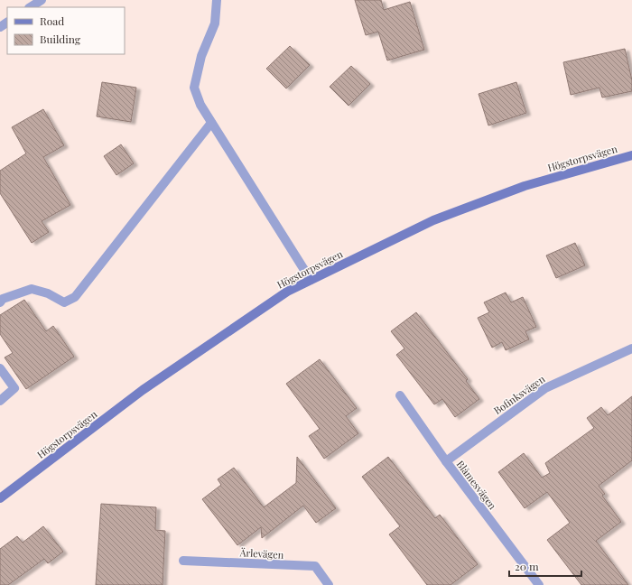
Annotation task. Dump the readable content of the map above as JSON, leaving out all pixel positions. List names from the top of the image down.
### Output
{
  "streets": {
    "street": [
      "Högstorpsvägen",
      "Bofinksvägen",
      "Blåmesvägen",
      "Ärlevägen"
    ]
  },
  "crossings": [
    ["Bofinksvägen", "Blåmesvägen"]
  ],
  "legend": ["Road", "Building"],
  "scale_bar": "20 m"
}
